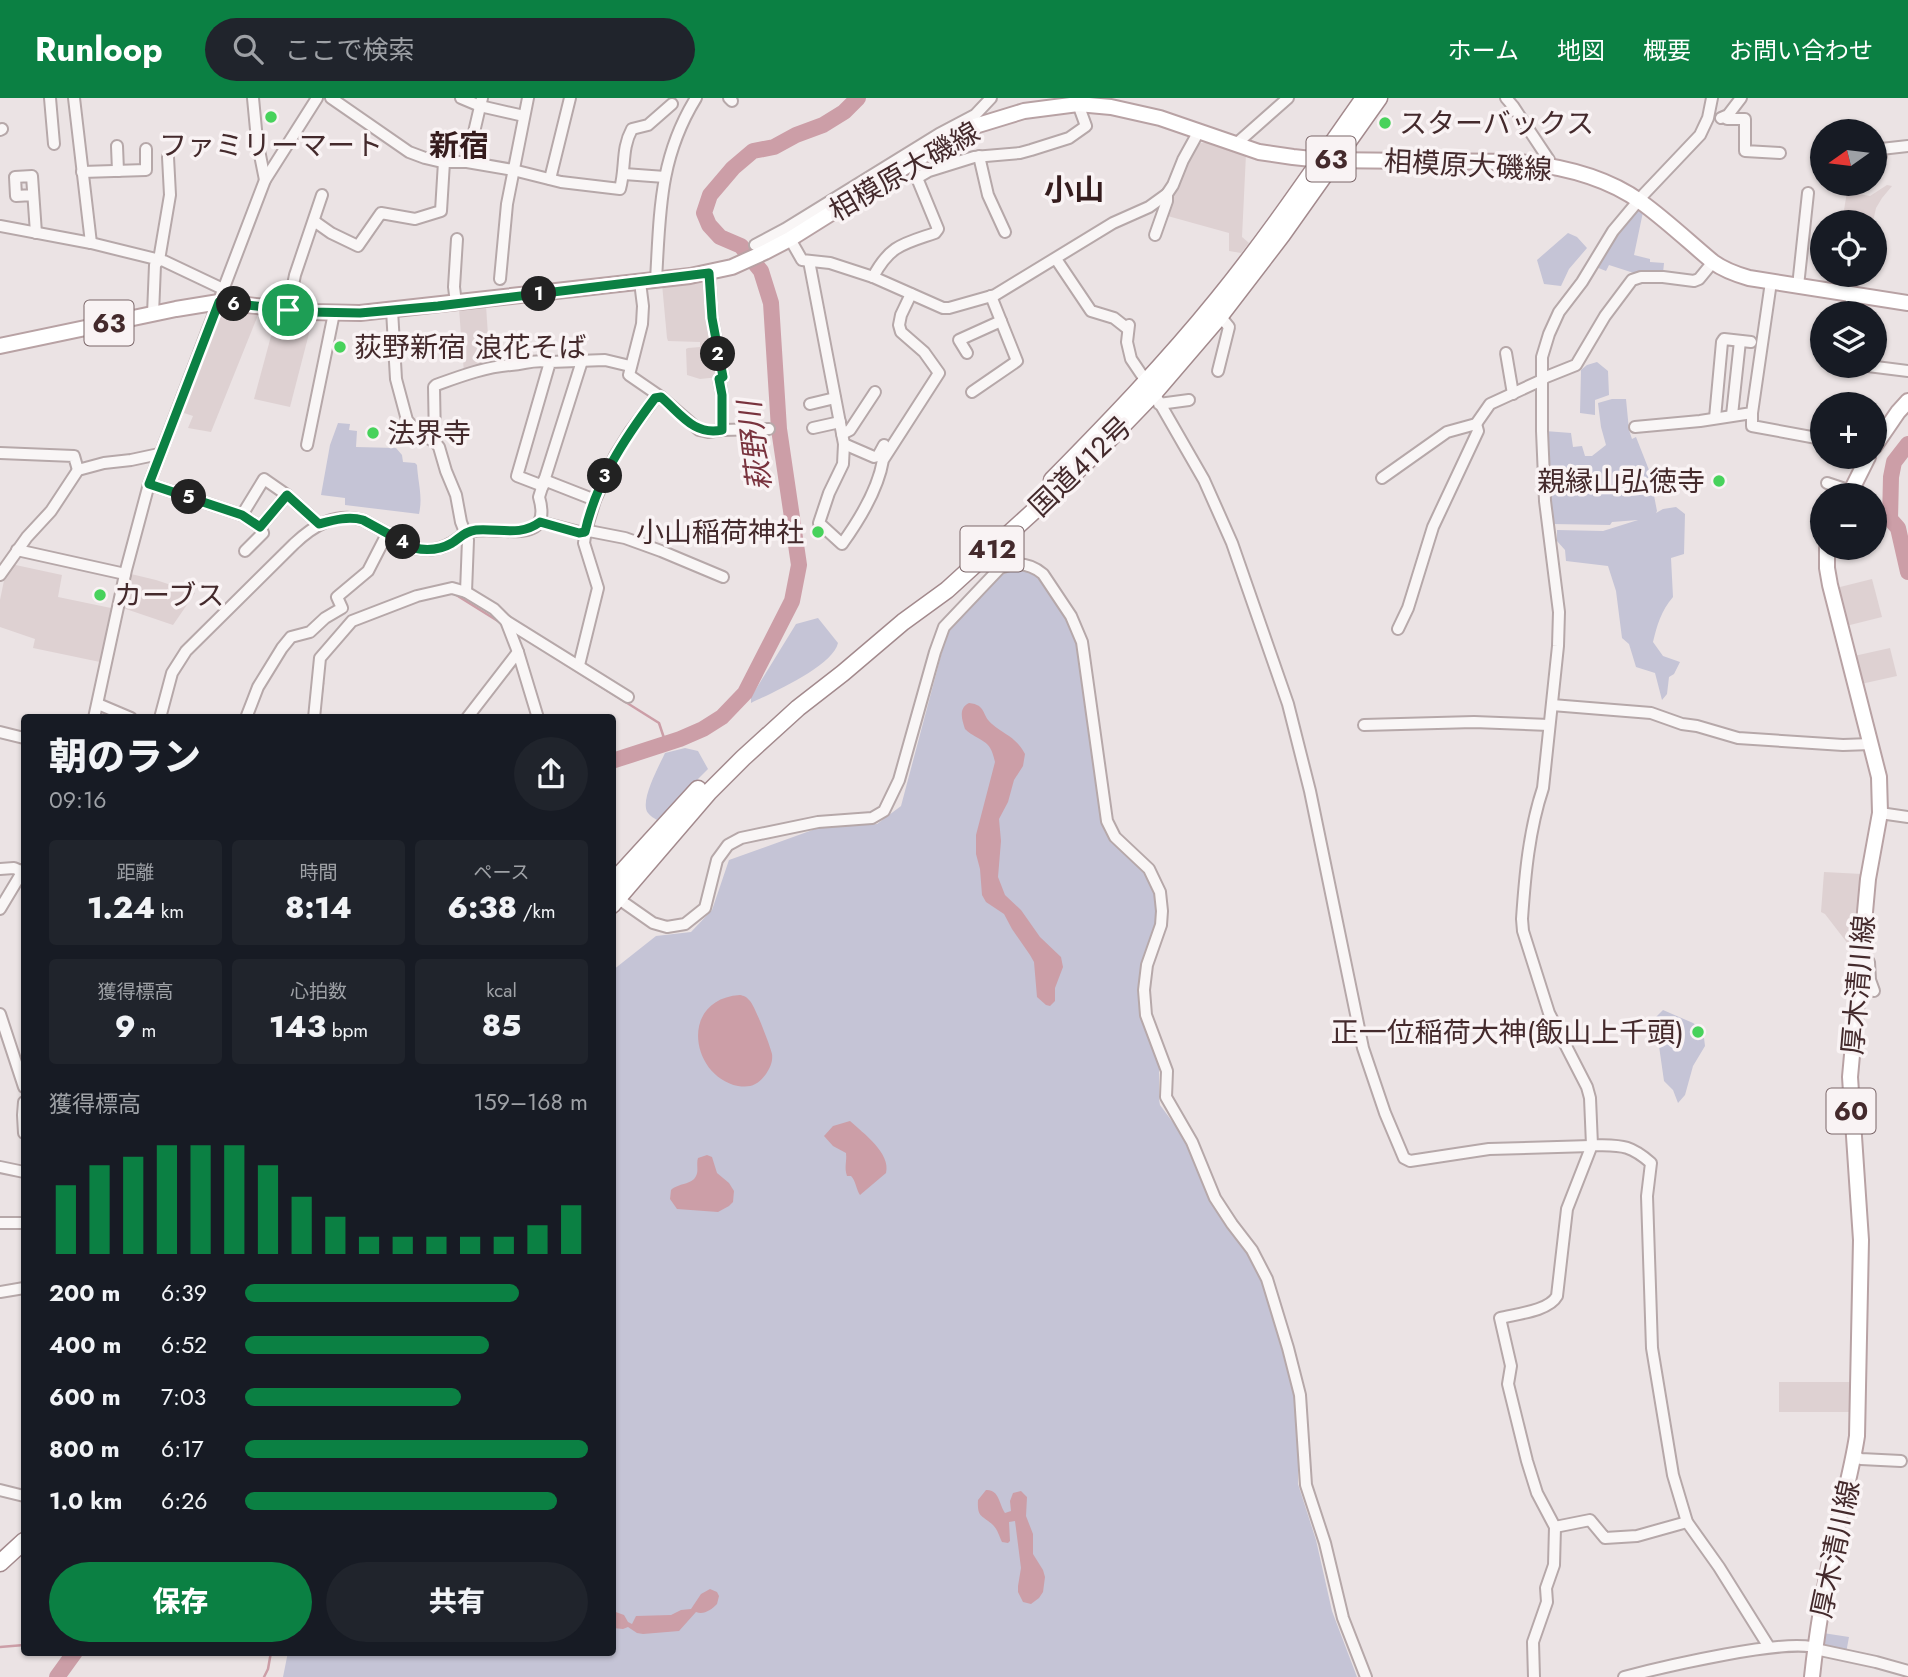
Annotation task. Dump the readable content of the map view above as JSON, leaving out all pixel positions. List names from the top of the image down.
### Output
{
  "streets": {
    "highway": ["国道412号", "412"],
    "main road": [
      "63",
      "相模原大磯線",
      "厚木清川線",
      "60"
    ]
  },
  "crossings": [
    ["相模原大磯線", "国道412号"]
  ],
  "districts": ["新宿", "小山"],
  "water": ["萩野川"],
  "places": [
    "ファミリーマート",
    "スターバックス",
    "荻野新宿 浪花そば",
    "法界寺",
    "親縁山弘徳寺",
    "小山稲荷神社",
    "カーブス",
    "正一位稲荷大神(飯山上千頭)"
  ],
  "north": "left",
  "page": {
    "header": "Runloop",
    "search": "ここで検索",
    "nav": [
      "ホーム",
      "地図",
      "概要",
      "お問い合わせ"
    ],
    "map_buttons": ["+", "−"],
    "pins": [
      "1",
      "6",
      "2",
      "3",
      "5",
      "4"
    ],
    "heading": ["朝のラン", "09:16"],
    "stats": [
      ["距離", "1.24 km"],
      ["時間", "8:14"],
      ["ペース", "6:38 /km"],
      ["獲得標高", "9 m"],
      ["心拍数", "143 bpm"],
      ["kcal", "85"]
    ],
    "chart": ["獲得標高", "159–168 m"],
    "list": [
      {
        "name": "200 m",
        "note": "6:39"
      },
      {
        "name": "400 m",
        "note": "6:52"
      },
      {
        "name": "600 m",
        "note": "7:03"
      },
      {
        "name": "800 m",
        "note": "6:17"
      },
      {
        "name": "1.0 km",
        "note": "6:26"
      }
    ],
    "buttons": ["保存", "共有"]
  }
}
